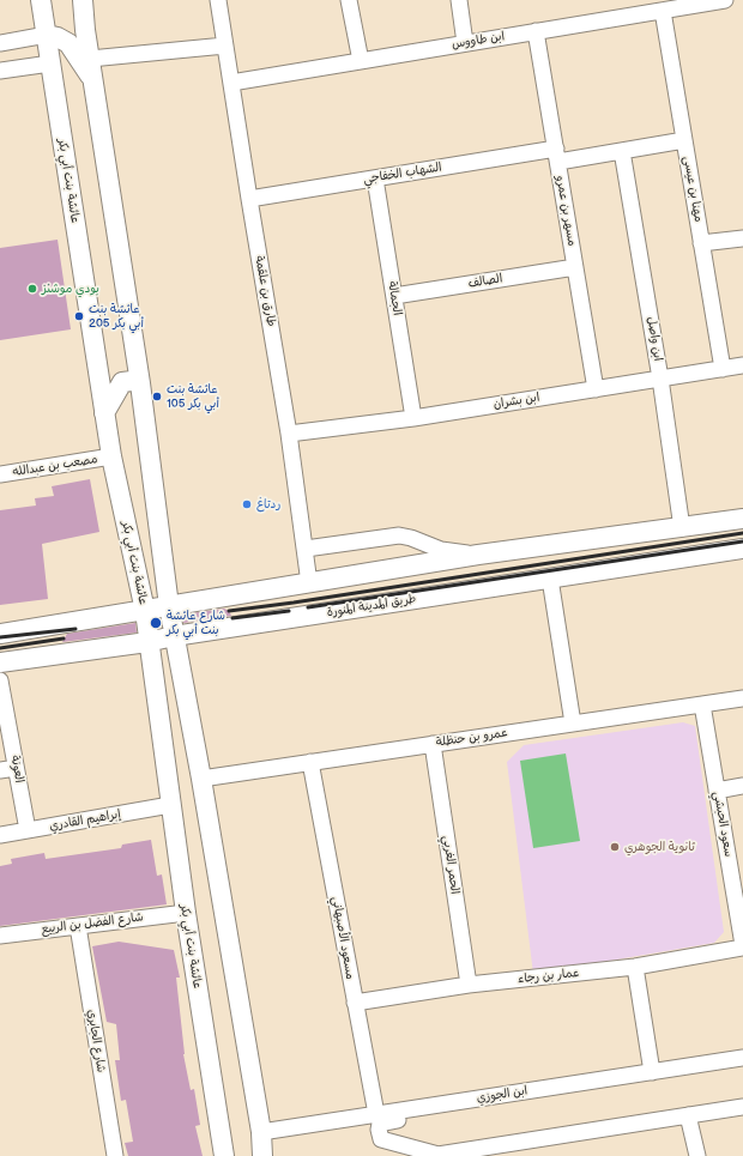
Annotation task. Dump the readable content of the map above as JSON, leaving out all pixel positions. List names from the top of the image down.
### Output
{
  "streets": {
    "main road": ["عائشة بنت أبي بكر", "طريق المدينة المنورة"],
    "street": [
      "ابن طاووس",
      "الشهاب الخفاجي",
      "مهنا بن عيسى",
      "مسهر بن عمرو",
      "الصالف",
      "طارق بن علقمة",
      "الجمالة",
      "ابن واصل",
      "ابن بشران",
      "مصعب بن عبدالله",
      "عمرو بن حنظلة",
      "العونة",
      "إبراهيم القادري",
      "سعود الحبشي",
      "الحمر الغربي",
      "شارع الفضل بن الربيع",
      "مسعود الأصبهاني",
      "عمار بن رجاء",
      "شارع الجابري",
      "ابن الجوزي"
    ]
  },
  "crossings": [
    ["ابن طاووس", "مهنا بن عيسى"],
    ["ابن طاووس", "مسهر بن عمرو"],
    ["ابن طاووس", "طارق بن علقمة"],
    ["الشهاب الخفاجي", "مهنا بن عيسى"],
    ["الشهاب الخفاجي", "مسهر بن عمرو"],
    ["الشهاب الخفاجي", "طارق بن علقمة"],
    ["الشهاب الخفاجي", "الجمالة"],
    ["الشهاب الخفاجي", "ابن واصل"],
    ["عائشة بنت أبي بكر", "مصعب بن عبدالله"],
    ["عائشة بنت أبي بكر", "طريق المدينة المنورة"],
    ["عائشة بنت أبي بكر", "عمرو بن حنظلة"],
    ["عائشة بنت أبي بكر", "إبراهيم القادري"],
    ["عائشة بنت أبي بكر", "شارع الفضل بن الربيع"],
    ["عائشة بنت أبي بكر", "ابن الجوزي"],
    ["مهنا بن عيسى", "ابن بشران"],
    ["مسهر بن عمرو", "الصالف"],
    ["مسهر بن عمرو", "ابن بشران"],
    ["الصالف", "الجمالة"],
    ["طارق بن علقمة", "ابن بشران"],
    ["الجمالة", "ابن بشران"],
    ["ابن واصل", "ابن بشران"],
    ["عمرو بن حنظلة", "سعود الحبشي"],
    ["عمرو بن حنظلة", "الحمر الغربي"],
    ["عمرو بن حنظلة", "مسعود الأصبهاني"],
    ["العونة", "إبراهيم القادري"],
    ["سعود الحبشي", "عمار بن رجاء"],
    ["الحمر الغربي", "عمار بن رجاء"],
    ["شارع الفضل بن الربيع", "شارع الجابري"],
    ["مسعود الأصبهاني", "عمار بن رجاء"],
    ["مسعود الأصبهاني", "ابن الجوزي"]
  ],
  "places": [
    "بودي موشنز",
    "عائشة بنت أبي بكر 205",
    "عائشة بنت أبي بكر 105",
    "ردتاغ",
    "شارع عائشة بنت أبي بكر",
    "ثانوية الجوهري"
  ]
}
